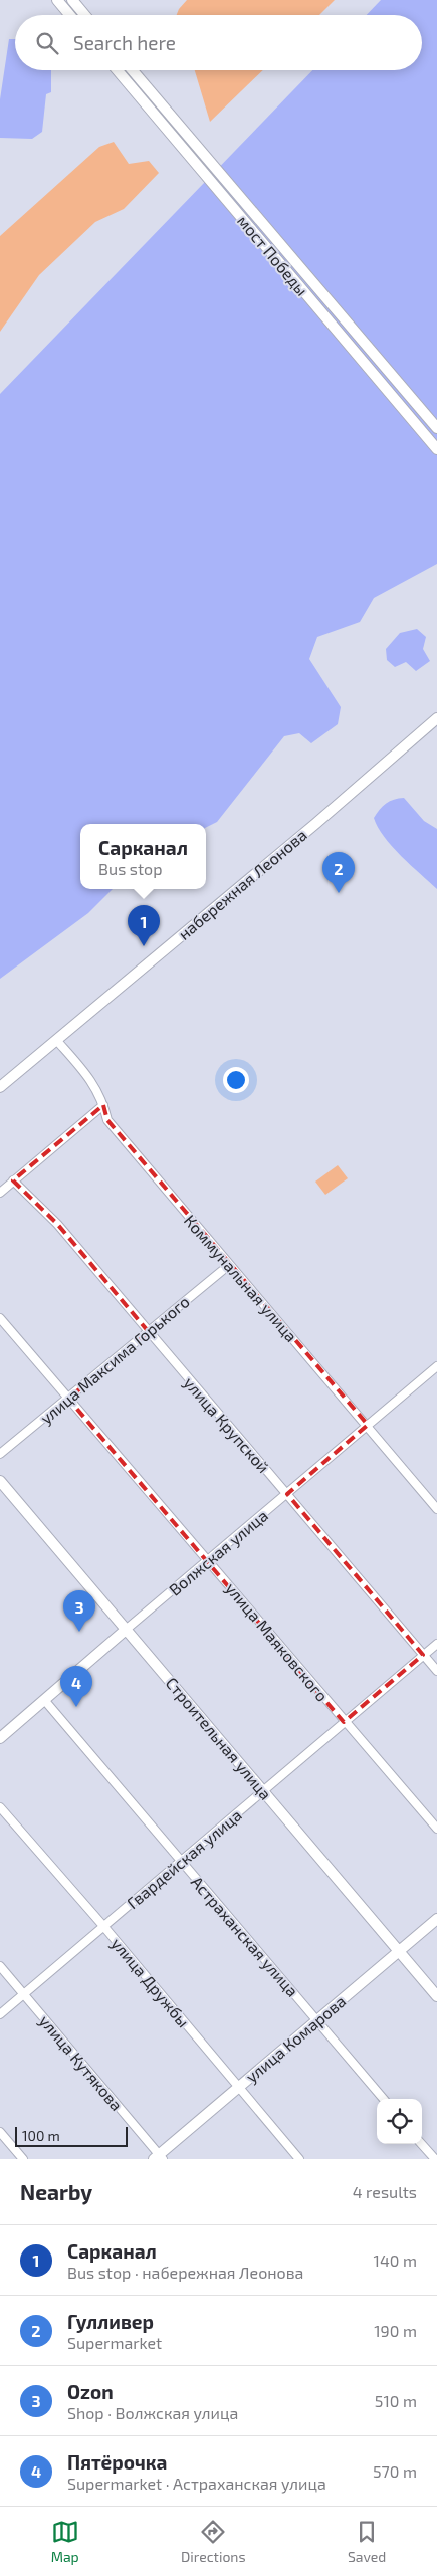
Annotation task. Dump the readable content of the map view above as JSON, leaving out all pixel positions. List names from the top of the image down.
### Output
{
  "streets": {
    "main road": [
      "мост Победы",
      "набережная Леонова",
      "Волжская улица",
      "Строительная улица",
      "улица Комарова"
    ],
    "street": [
      "Коммунальная улица",
      "улица Максима Горького",
      "улица Крупской",
      "улица Маяковского",
      "Гвардейская улица",
      "Астраханская улица",
      "улица Дружбы",
      "улица Кутякова"
    ]
  },
  "crossings": [
    ["набережная Леонова", "Коммунальная улица"],
    ["Коммунальная улица", "улица Максима Горького"],
    ["Коммунальная улица", "Волжская улица"],
    ["улица Максима Горького", "улица Крупской"],
    ["улица Максима Горького", "улица Маяковского"],
    ["улица Крупской", "Волжская улица"],
    ["улица Крупской", "Гвардейская улица"],
    ["Волжская улица", "улица Маяковского"],
    ["Волжская улица", "Строительная улица"],
    ["Волжская улица", "Астраханская улица"],
    ["улица Маяковского", "Гвардейская улица"],
    ["Строительная улица", "Гвардейская улица"],
    ["Строительная улица", "улица Комарова"],
    ["Гвардейская улица", "Астраханская улица"],
    ["Гвардейская улица", "улица Дружбы"],
    ["Гвардейская улица", "улица Кутякова"],
    ["Астраханская улица", "улица Комарова"],
    ["улица Дружбы", "улица Комарова"],
    ["улица Комарова", "улица Кутякова"]
  ],
  "scale_bar": "100 m",
  "page": {
    "search": "Search here",
    "popup": ["Сарканал", "Bus stop"],
    "pins": [
      "2",
      "1",
      "3",
      "4"
    ],
    "scale": "100 m",
    "heading": ["Nearby", "4 results"],
    "list": [
      {
        "mark": "1",
        "name": "Сарканал",
        "note": "Bus stop · набережная Леонова",
        "value": "140 m"
      },
      {
        "mark": "2",
        "name": "Гулливер",
        "note": "Supermarket",
        "value": "190 m"
      },
      {
        "mark": "3",
        "name": "Ozon",
        "note": "Shop · Волжская улица",
        "value": "510 m"
      },
      {
        "mark": "4",
        "name": "Пятёрочка",
        "note": "Supermarket · Астраханская улица",
        "value": "570 m"
      }
    ],
    "nav": ["Map", "Directions", "Saved"]
  }
}
